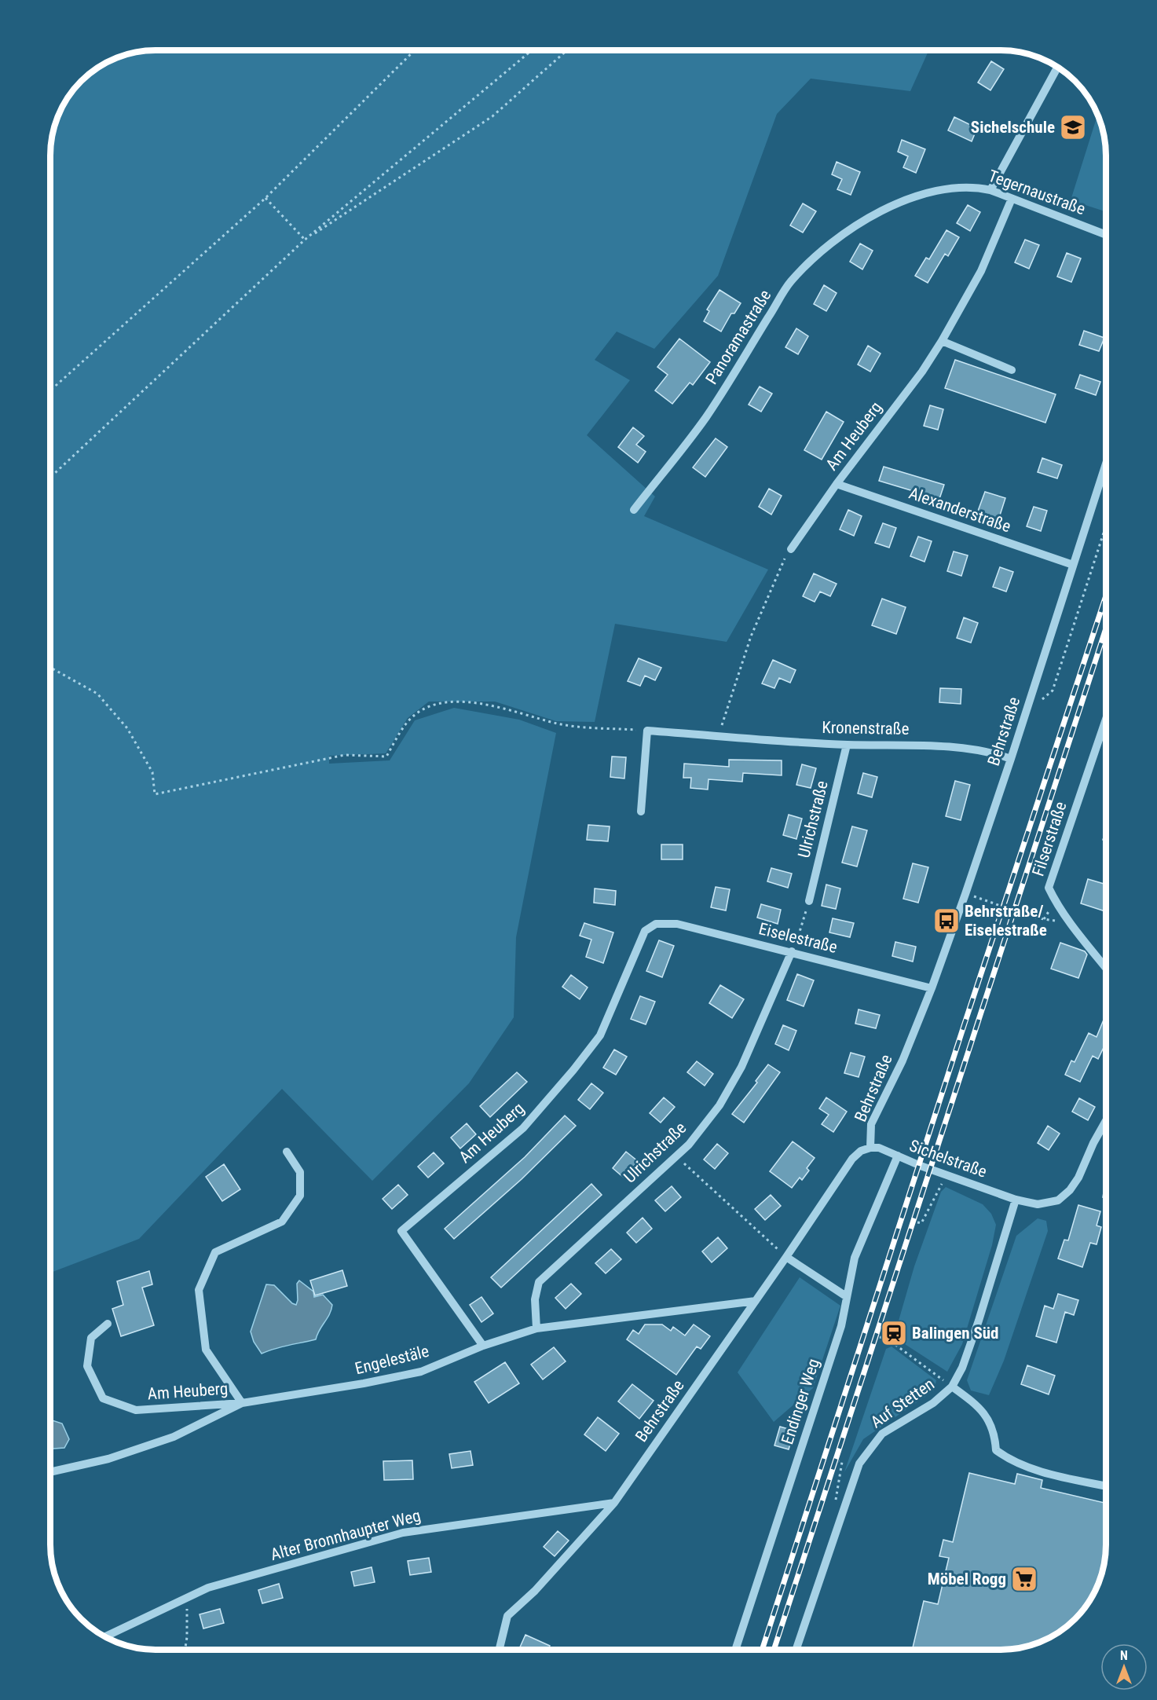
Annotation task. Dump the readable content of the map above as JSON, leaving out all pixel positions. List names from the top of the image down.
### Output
{
  "streets": {
    "street": [
      "Tegernaustraße",
      "Panoramastraße",
      "Am Heuberg",
      "Alexanderstraße",
      "Kronenstraße",
      "Behrstraße",
      "Ulrichstraße",
      "Filserstraße",
      "Eiselestraße",
      "Sichelstraße",
      "Engelestäle",
      "Endinger Weg",
      "Auf Stetten",
      "Alter Bronnhaupter Weg"
    ]
  },
  "crossings": [
    ["Tegernaustraße", "Panoramastraße"],
    ["Tegernaustraße", "Am Heuberg"],
    ["Am Heuberg", "Alexanderstraße"],
    ["Am Heuberg", "Eiselestraße"],
    ["Am Heuberg", "Engelestäle"],
    ["Alexanderstraße", "Behrstraße"],
    ["Kronenstraße", "Behrstraße"],
    ["Kronenstraße", "Ulrichstraße"],
    ["Behrstraße", "Eiselestraße"],
    ["Behrstraße", "Sichelstraße"],
    ["Behrstraße", "Engelestäle"],
    ["Behrstraße", "Alter Bronnhaupter Weg"],
    ["Ulrichstraße", "Eiselestraße"],
    ["Ulrichstraße", "Engelestäle"],
    ["Sichelstraße", "Endinger Weg"],
    ["Sichelstraße", "Auf Stetten"]
  ],
  "places": {
    "school or university": ["Sichelschule"],
    "bus stop": ["Behrstraße/ Eiselestraße"],
    "station": ["Balingen Süd"],
    "supermarket": ["Möbel Rogg"]
  },
  "north": "top"
}
